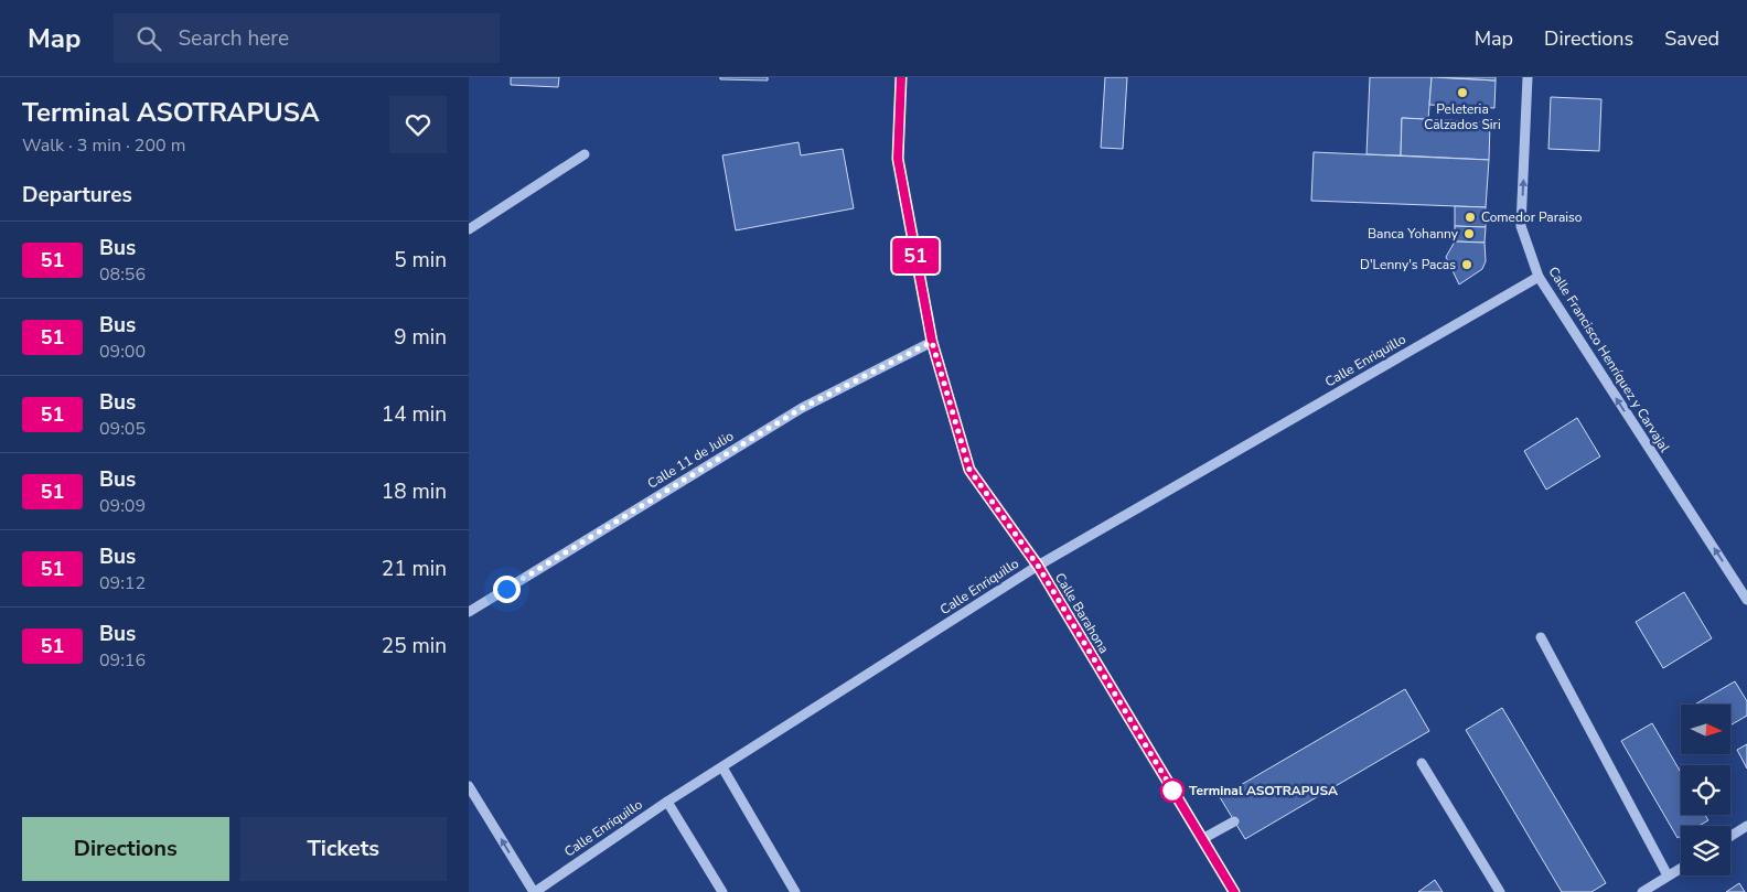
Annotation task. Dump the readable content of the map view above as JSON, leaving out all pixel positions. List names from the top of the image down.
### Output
{
  "streets": {
    "street": [
      "Calle Francisco Henríquez y Carvajal",
      "Calle Enriquillo",
      "Calle 11 de Julio",
      "Calle Barahona"
    ]
  },
  "crossings": [
    ["Calle Francisco Henríquez y Carvajal", "Calle Enriquillo"],
    ["Calle Enriquillo", "Calle Barahona"],
    ["Calle 11 de Julio", "Calle Barahona"]
  ],
  "one_way": ["Calle Francisco Henríquez y Carvajal"],
  "places": [
    "Peleteria Calzados Siri",
    "Comedor Paraiso",
    "Banca Yohanny",
    "D'Lenny's Pacas",
    "Terminal ASOTRAPUSA"
  ],
  "lines": ["bus line 51"],
  "north": "right",
  "page": {
    "header": "Map",
    "search": "Search here",
    "nav": ["Map", "Directions", "Saved"],
    "heading": [
      ["Terminal ASOTRAPUSA", "Walk · 3 min · 200 m"],
      "Departures"
    ],
    "on_map": "51",
    "list": [
      {
        "mark": "51",
        "name": "Bus",
        "note": "08:56",
        "value": "5 min"
      },
      {
        "mark": "51",
        "name": "Bus",
        "note": "09:00",
        "value": "9 min"
      },
      {
        "mark": "51",
        "name": "Bus",
        "note": "09:05",
        "value": "14 min"
      },
      {
        "mark": "51",
        "name": "Bus",
        "note": "09:09",
        "value": "18 min"
      },
      {
        "mark": "51",
        "name": "Bus",
        "note": "09:12",
        "value": "21 min"
      },
      {
        "mark": "51",
        "name": "Bus",
        "note": "09:16",
        "value": "25 min"
      }
    ],
    "buttons": ["Directions", "Tickets"]
  }
}
